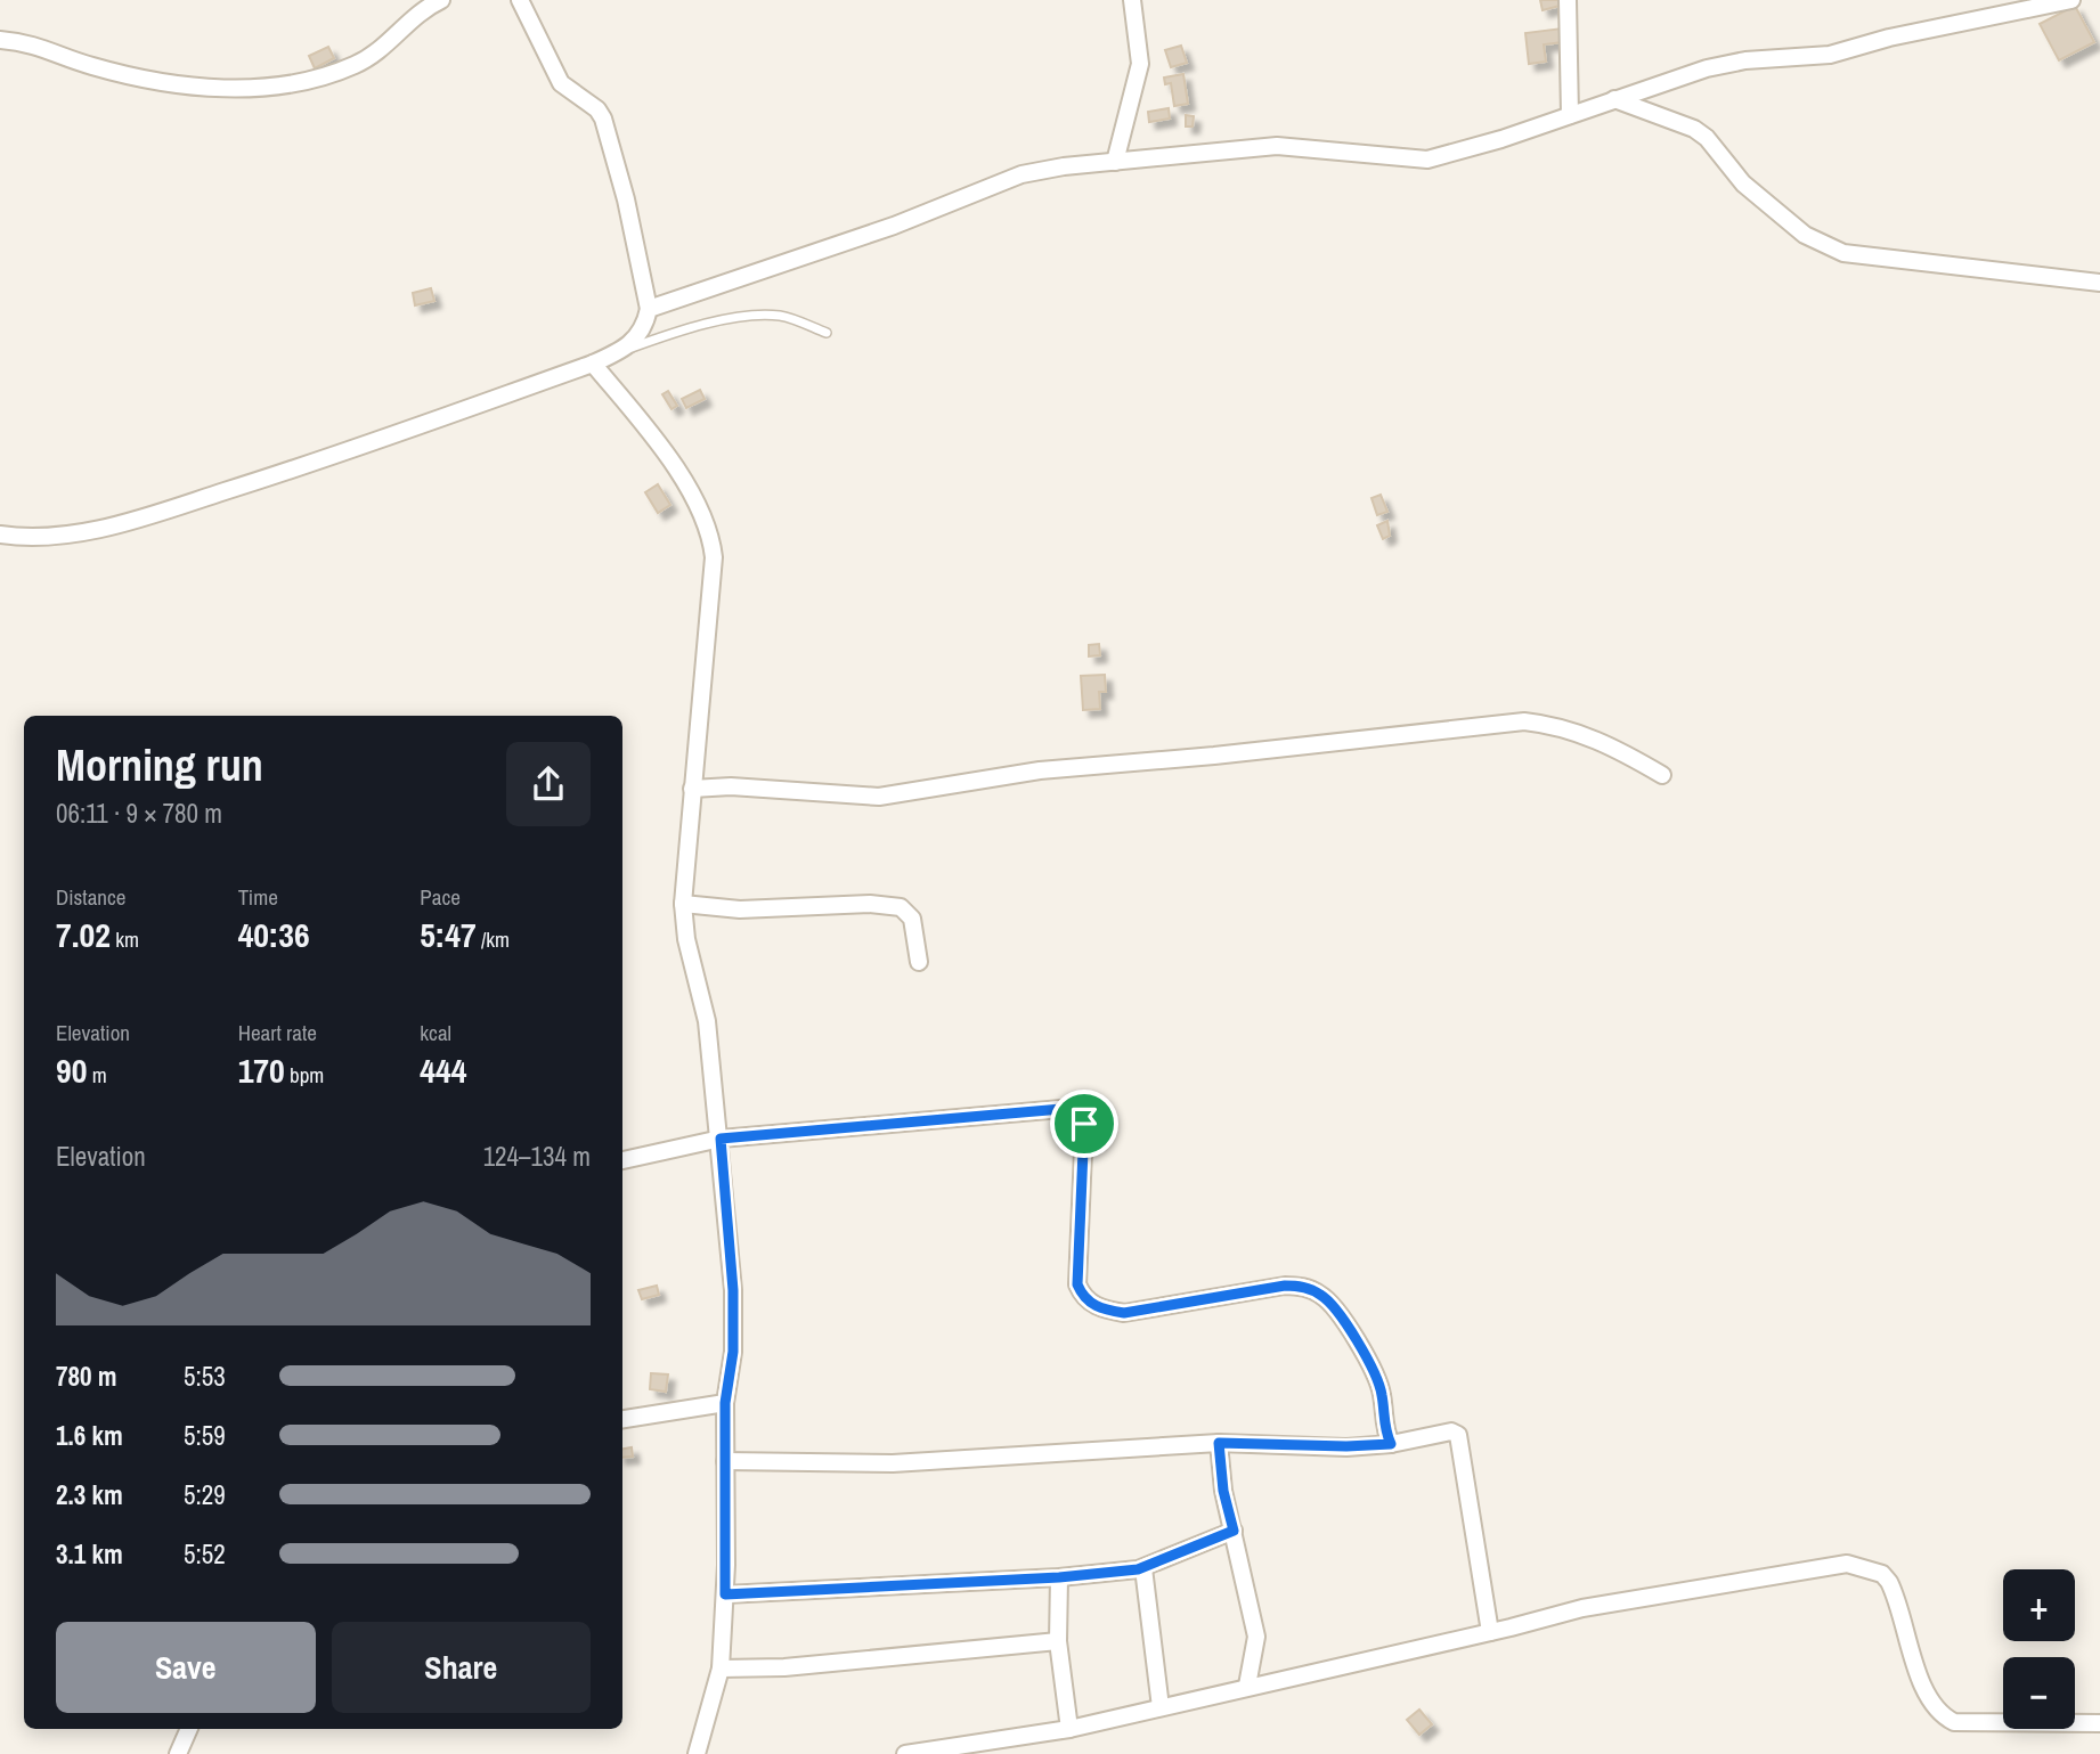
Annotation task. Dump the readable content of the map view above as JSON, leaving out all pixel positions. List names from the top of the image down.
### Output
{
  "page": {
    "heading": ["Morning run", "06:11 · 9 × 780 m"],
    "stats": [
      ["Distance", "7.02 km"],
      ["Time", "40:36"],
      ["Pace", "5:47 /km"],
      ["Elevation", "90 m"],
      ["Heart rate", "170 bpm"],
      ["kcal", "444"]
    ],
    "chart": ["Elevation", "124–134 m"],
    "list": [
      {
        "name": "780 m",
        "note": "5:53"
      },
      {
        "name": "1.6 km",
        "note": "5:59"
      },
      {
        "name": "2.3 km",
        "note": "5:29"
      },
      {
        "name": "3.1 km",
        "note": "5:52"
      }
    ],
    "map_buttons": ["+", "−"],
    "buttons": ["Save", "Share"]
  }
}
